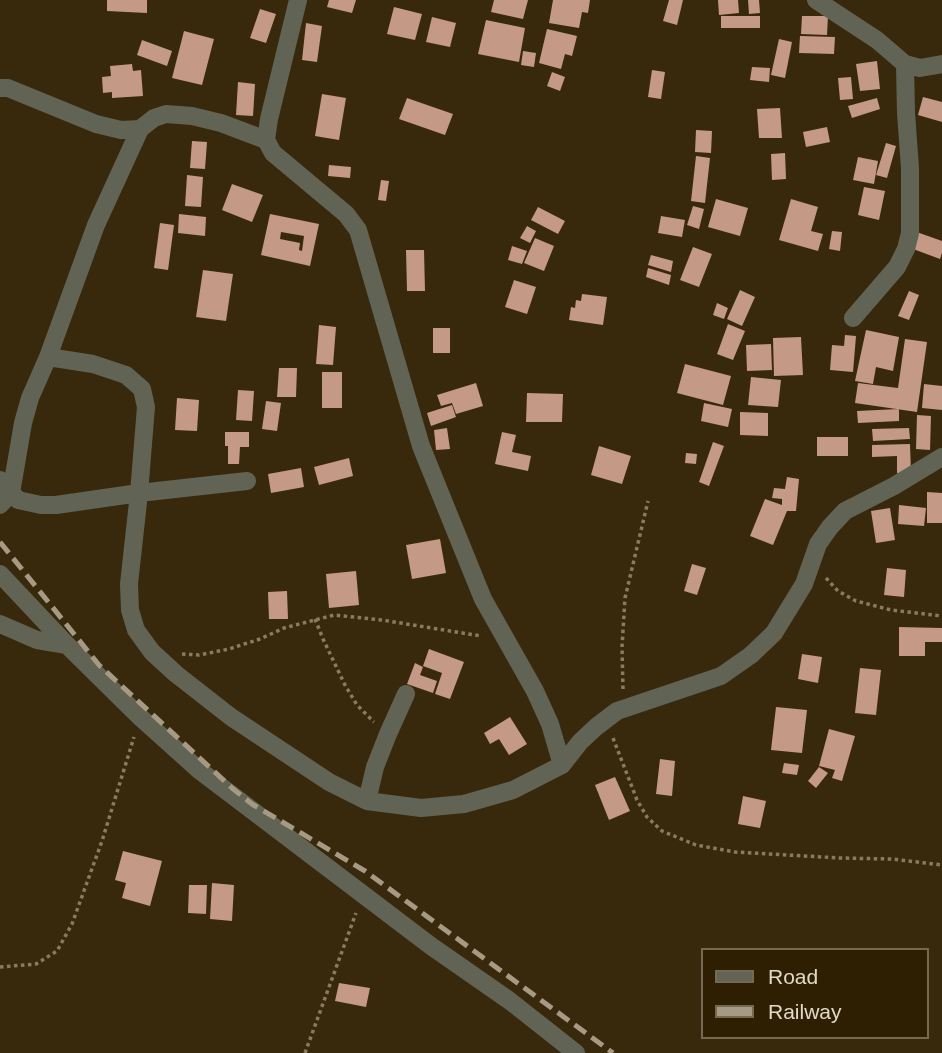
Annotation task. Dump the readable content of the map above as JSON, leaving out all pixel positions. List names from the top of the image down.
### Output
{
  "legend": ["Road", "Railway"]
}
